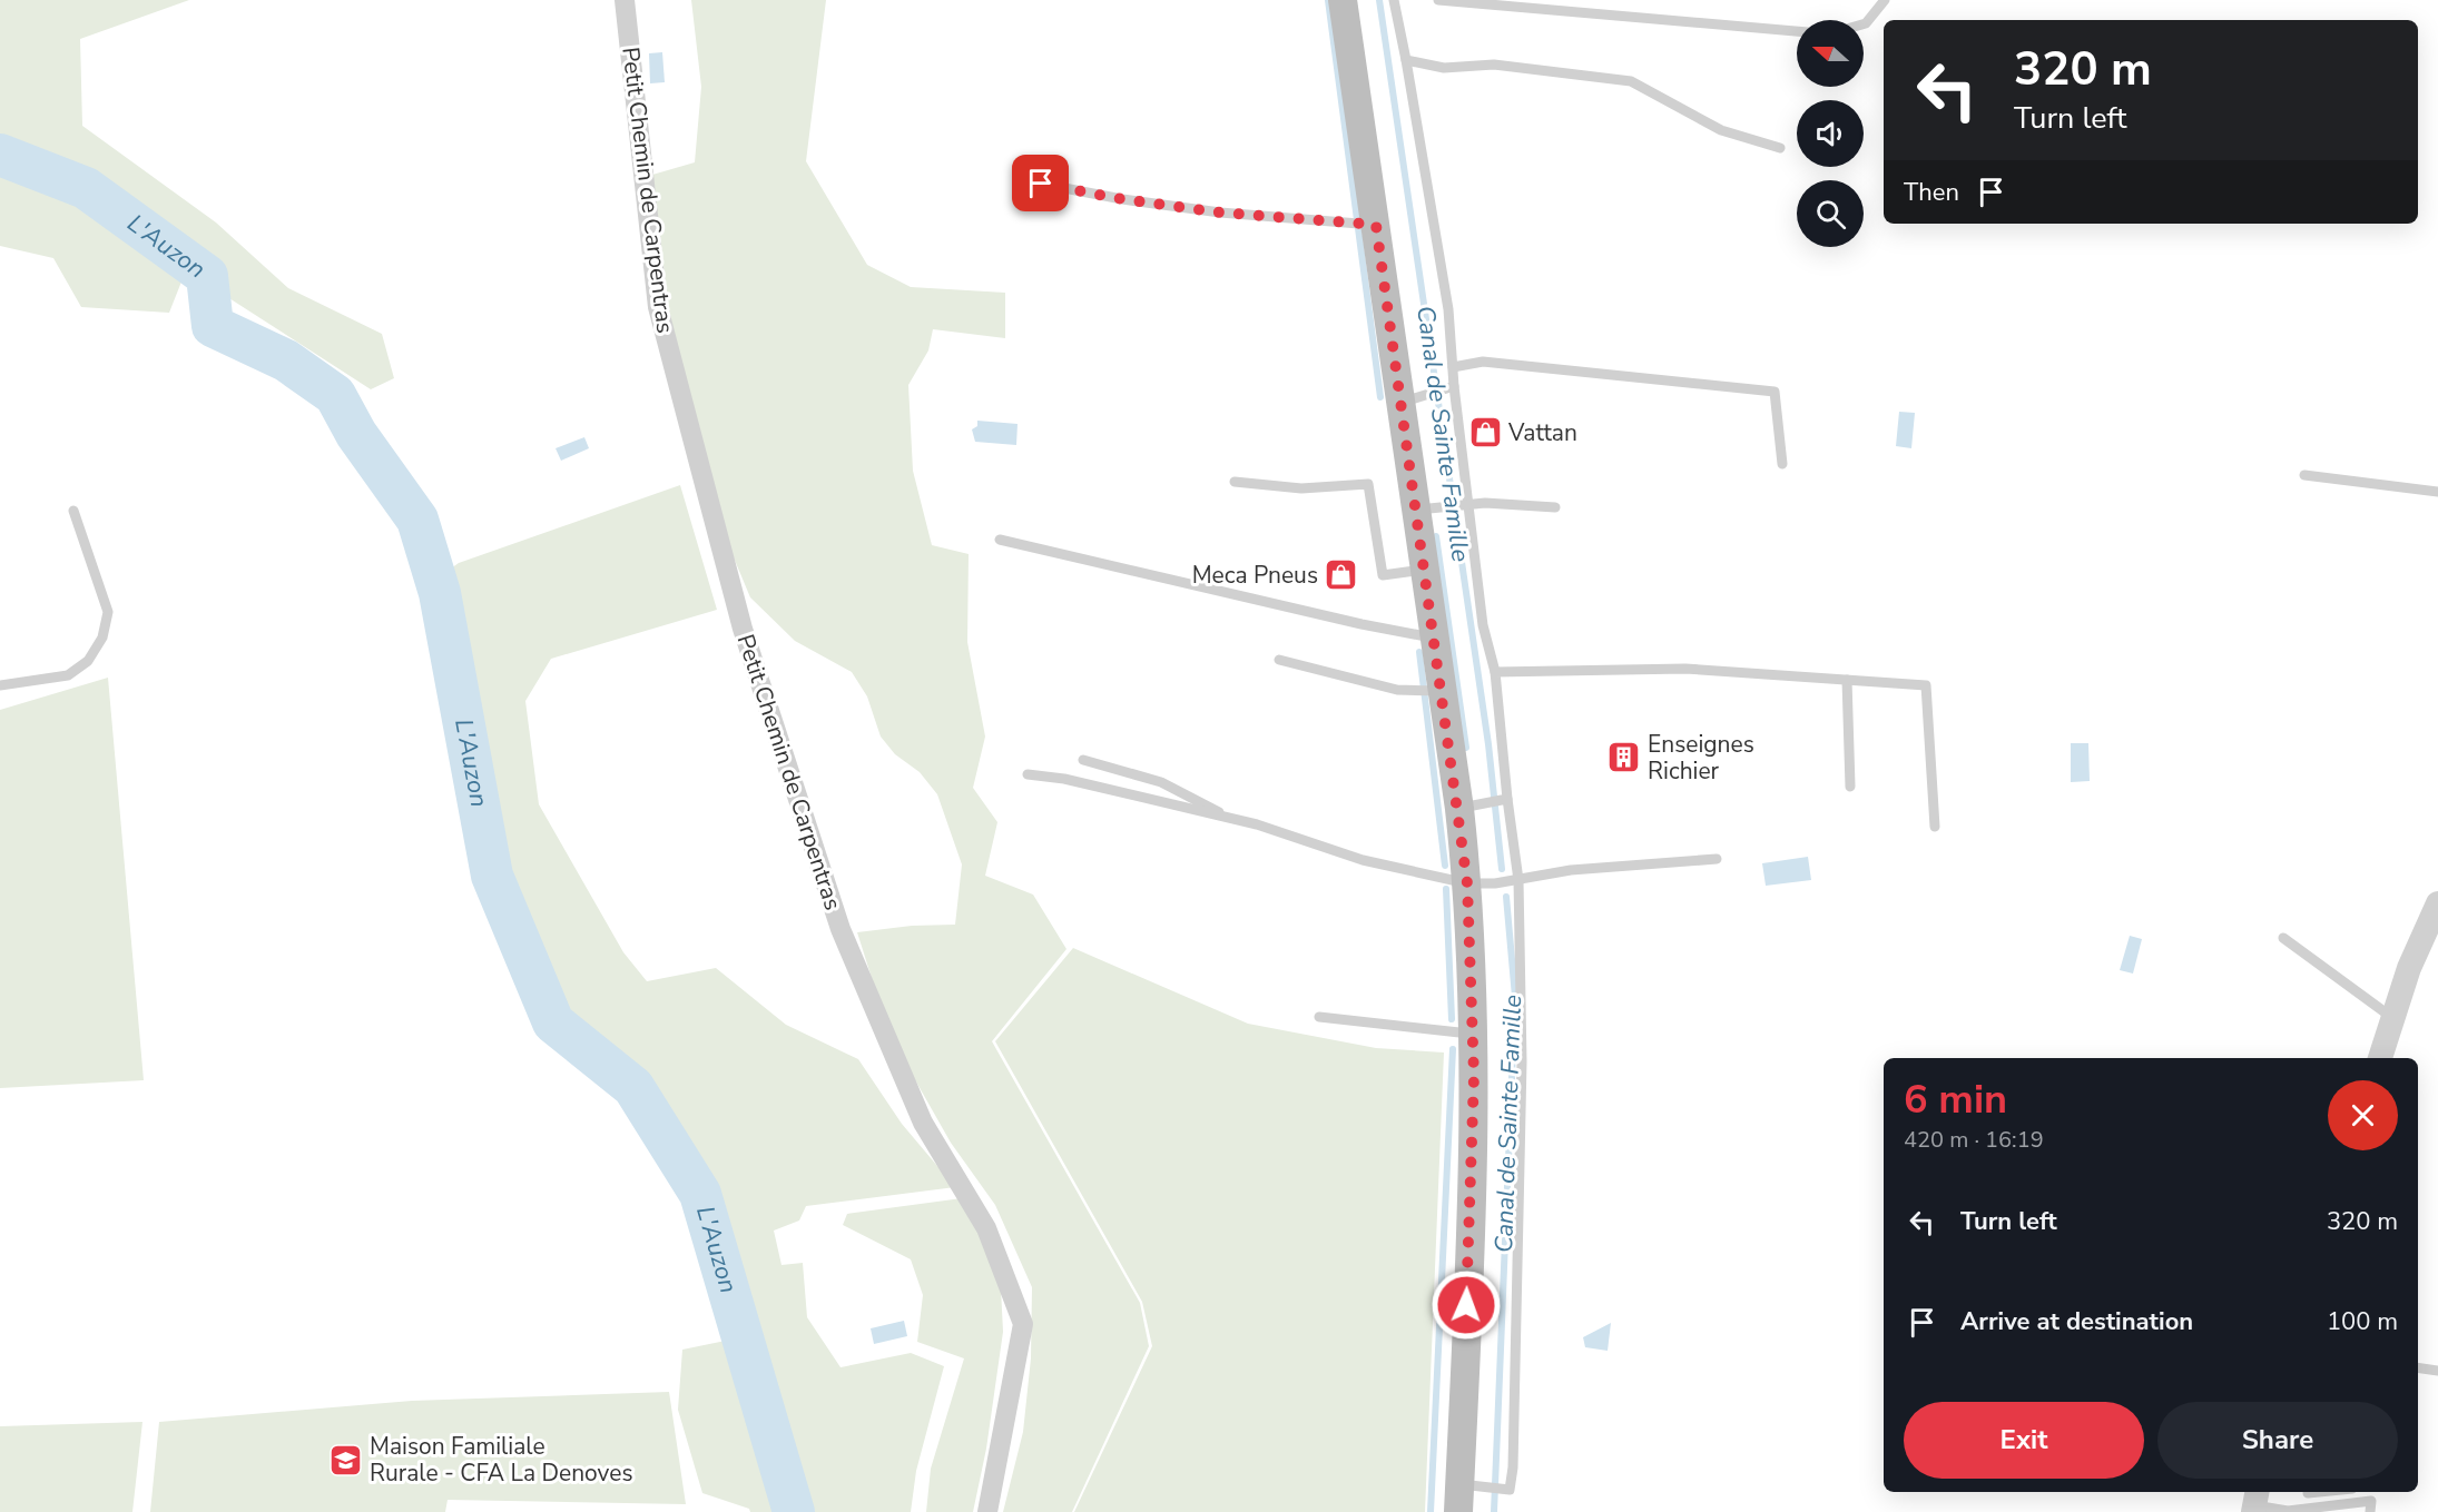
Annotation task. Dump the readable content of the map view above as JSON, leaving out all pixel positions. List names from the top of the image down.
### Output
{
  "streets": {
    "street": ["Petit Chemin de Carpentras"]
  },
  "water": ["L'Auzon", "Canal de Sainte Famille"],
  "places": {
    "shop": ["Vattan", "Meca Pneus"],
    "building": ["Enseignes Richier"],
    "school or university": ["Maison Familiale Rurale - CFA La Denoves"]
  },
  "north": "left",
  "page": {
    "turn": ["320 m", "Turn left"],
    "then": "Then",
    "heading": ["6 min", "420 m · 16:19"],
    "list": [
      {
        "name": "Turn left",
        "value": "320 m"
      },
      {
        "name": "Arrive at destination",
        "value": "100 m"
      }
    ],
    "buttons": ["Exit", "Share"]
  }
}
